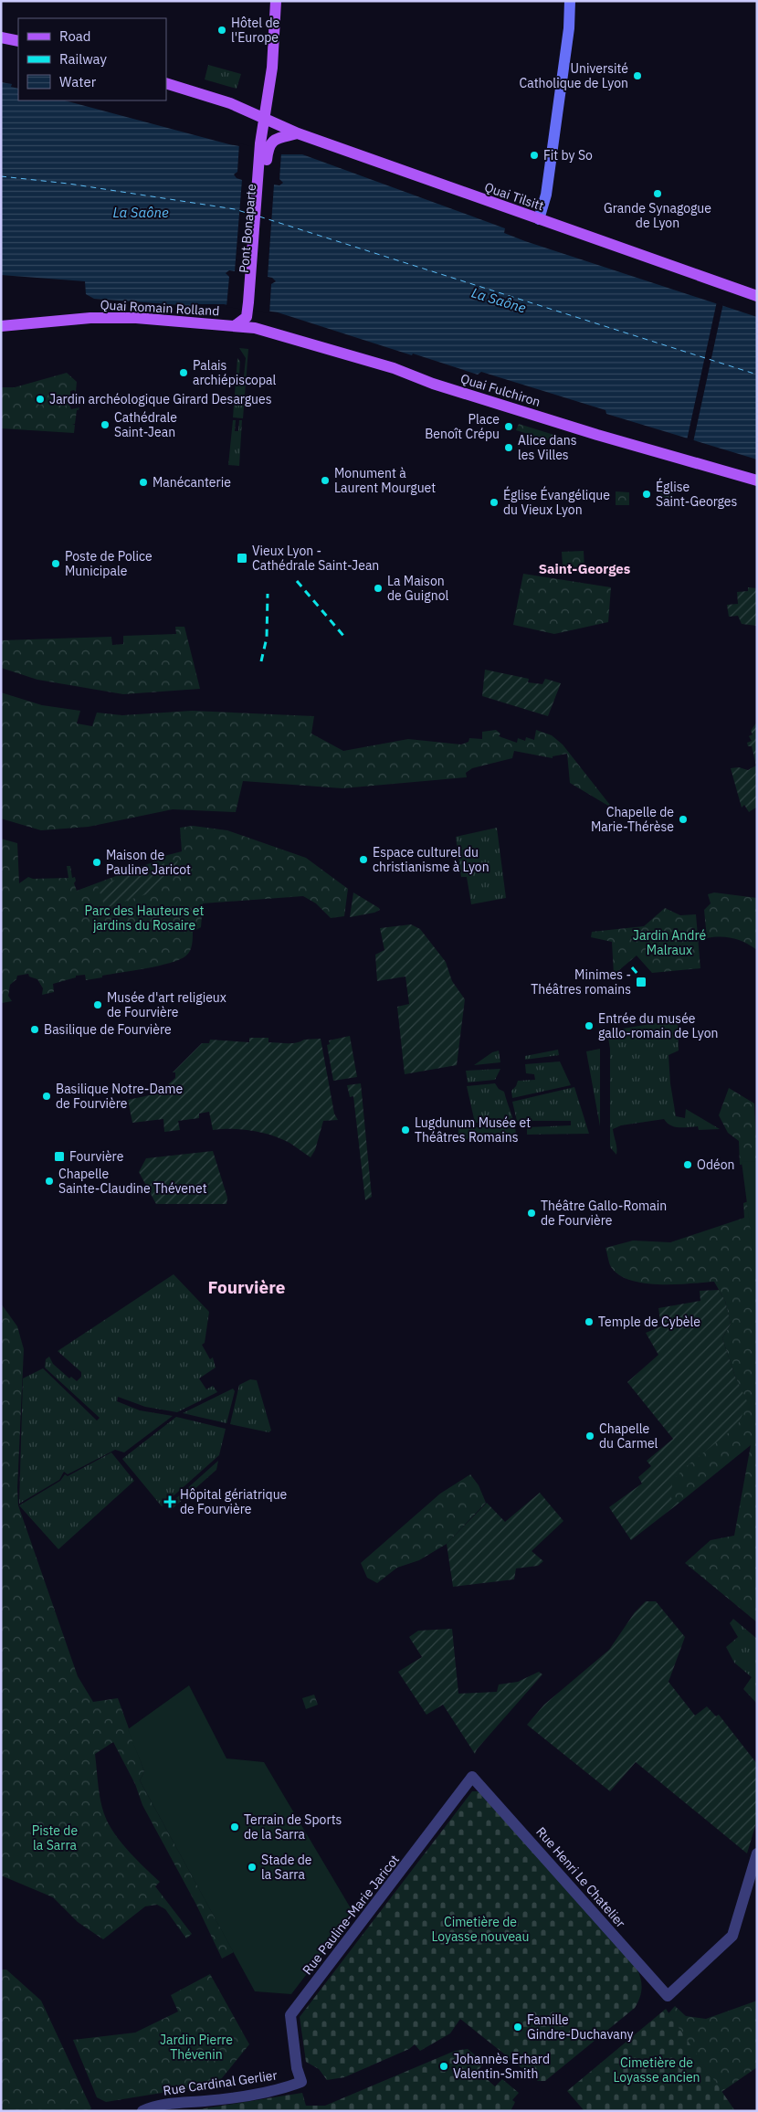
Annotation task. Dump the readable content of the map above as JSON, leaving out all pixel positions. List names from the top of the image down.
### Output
{
  "streets": {
    "main road": [
      "Quai Tilsitt",
      "Pont Bonaparte",
      "Quai Romain Rolland",
      "Quai Fulchiron"
    ],
    "street": ["Rue Henri Le Chatelier", "Rue Pauline-Marie Jaricot", "Rue Cardinal Gerlier"]
  },
  "crossings": [
    ["Quai Tilsitt", "Pont Bonaparte"],
    ["Pont Bonaparte", "Quai Fulchiron"],
    ["Quai Romain Rolland", "Quai Fulchiron"],
    ["Rue Henri Le Chatelier", "Rue Pauline-Marie Jaricot"],
    ["Rue Pauline-Marie Jaricot", "Rue Cardinal Gerlier"]
  ],
  "districts": ["Saint-Georges", "Fourvière"],
  "water": ["La Saône"],
  "parks": [
    "Parc des Hauteurs et jardins du Rosaire",
    "Jardin André Malraux",
    "Piste de la Sarra",
    "Cimetière de Loyasse nouveau",
    "Jardin Pierre Thévenin",
    "Cimetière de Loyasse ancien"
  ],
  "places": {
    "other": [
      "Hôtel de l'Europe",
      "Université Catholique de Lyon",
      "Fit by So",
      "Grande Synagogue de Lyon",
      "Palais archiépiscopal",
      "Jardin archéologique Girard Desargues",
      "Cathédrale Saint-Jean",
      "Place Benoît Crépu",
      "Alice dans les Villes",
      "Monument à Laurent Mourguet",
      "Manécanterie",
      "Église Saint-Georges",
      "Église Évangélique du Vieux Lyon",
      "Poste de Police Municipale",
      "La Maison de Guignol",
      "Chapelle de Marie-Thérèse",
      "Espace culturel du christianisme à Lyon",
      "Maison de Pauline Jaricot",
      "Musée d'art religieux de Fourvière",
      "Entrée du musée gallo-romain de Lyon",
      "Basilique de Fourvière",
      "Basilique Notre-Dame de Fourvière",
      "Lugdunum Musée et Théâtres Romains",
      "Odéon",
      "Chapelle Sainte-Claudine Thévenet",
      "Théâtre Gallo-Romain de Fourvière",
      "Temple de Cybèle",
      "Chapelle du Carmel",
      "Terrain de Sports de la Sarra",
      "Stade de la Sarra",
      "Famille Gindre-Duchavany",
      "Johannès Erhard Valentin-Smith"
    ],
    "transit": ["Vieux Lyon - Cathédrale Saint-Jean", "Minimes - Théâtres romains", "Fourvière"],
    "health": ["Hôpital gériatrique de Fourvière"]
  },
  "legend": ["Road", "Railway", "Water"]
}
